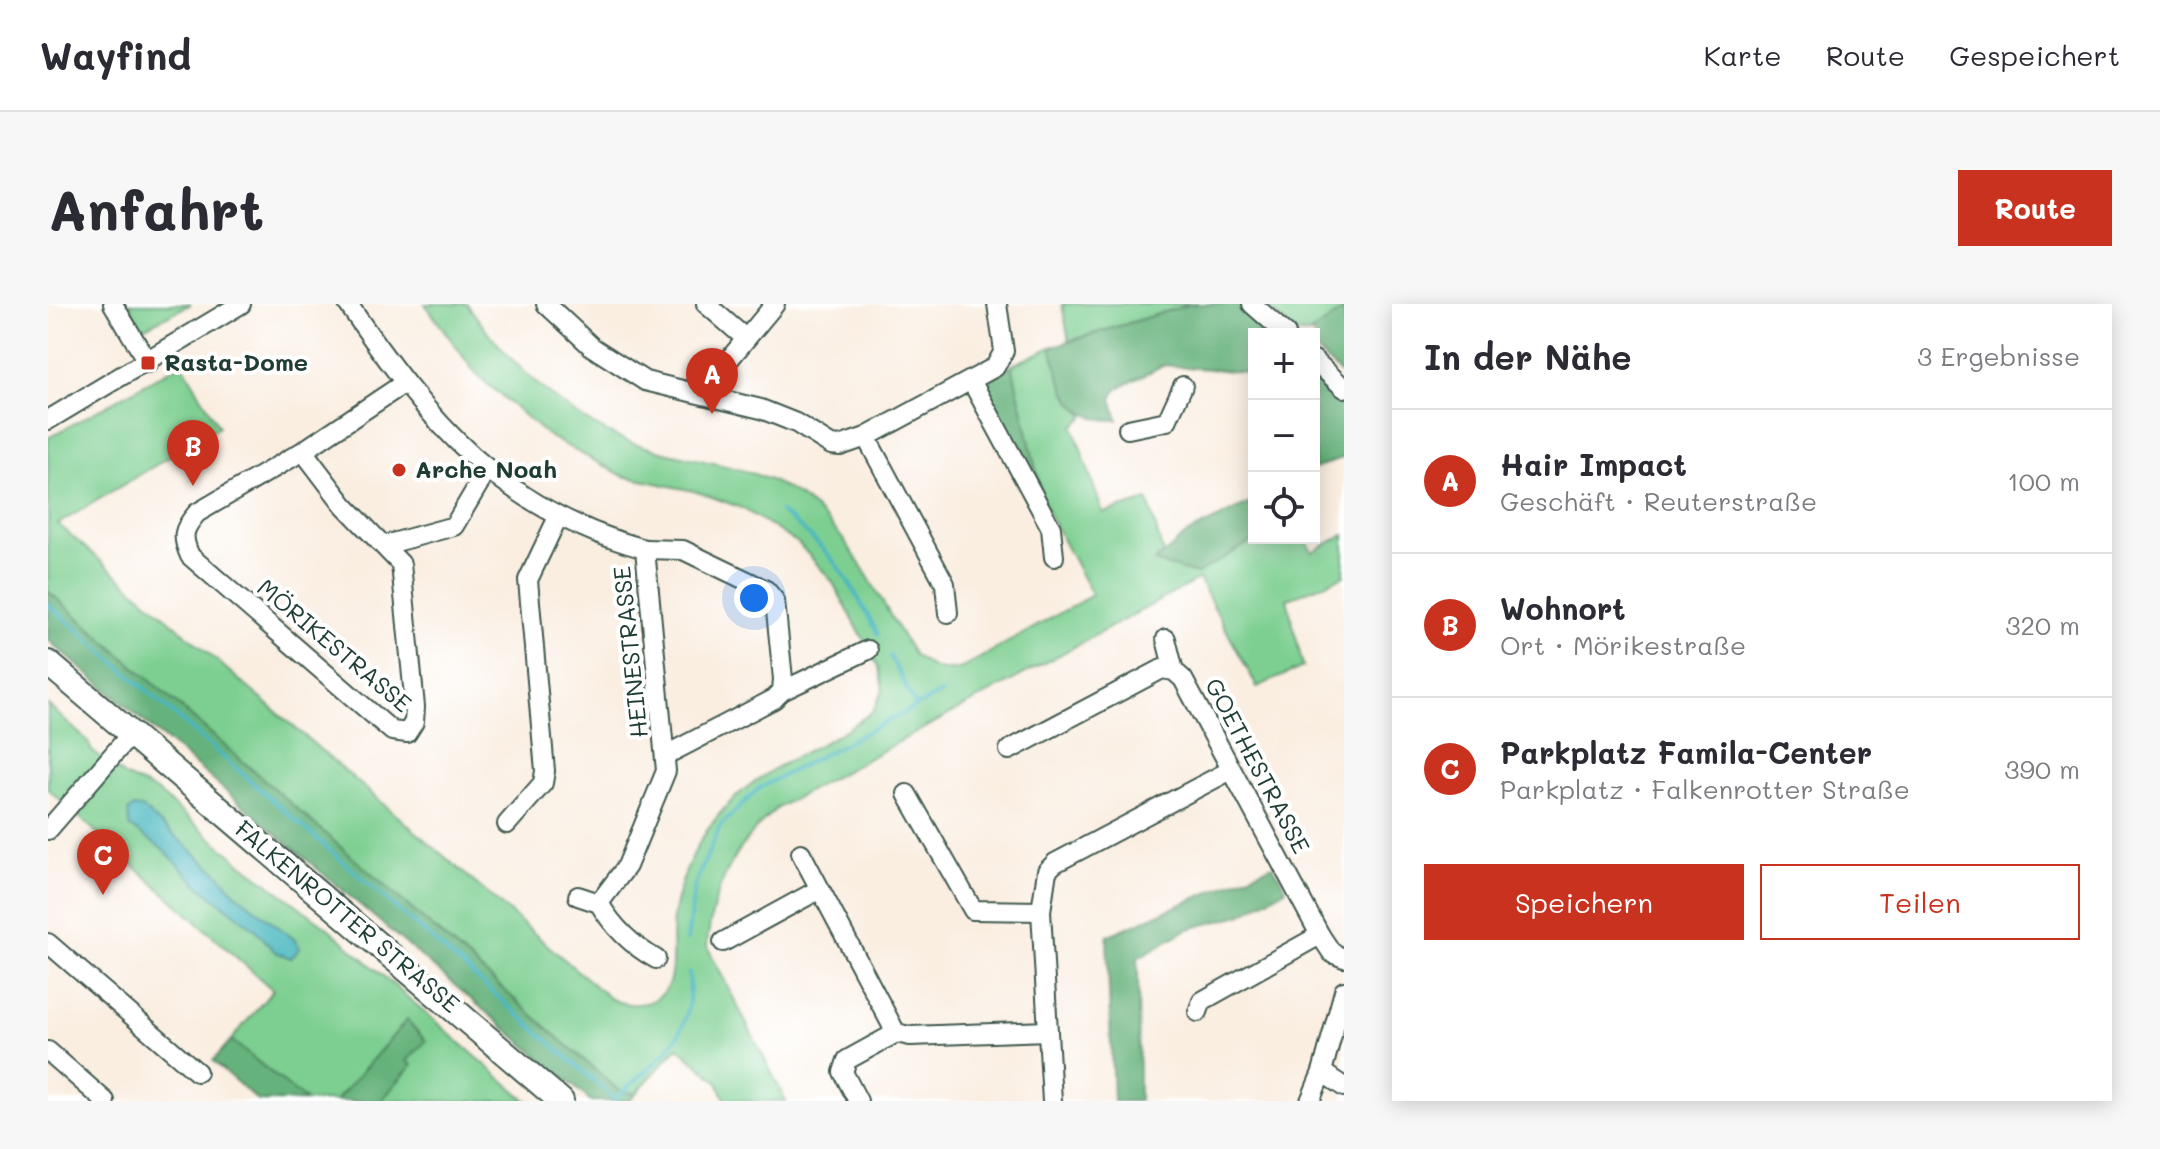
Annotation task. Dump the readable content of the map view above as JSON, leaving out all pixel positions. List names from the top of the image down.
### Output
{
  "streets": {
    "main road": ["FALKENROTTER STRASSE"],
    "street": ["MÖRIKESTRASSE", "HEINESTRASSE", "GOETHESTRASSE"]
  },
  "crossings": [
    ["MÖRIKESTRASSE", "HEINESTRASSE"]
  ],
  "places": {
    "transit": ["Rasta-Dome"],
    "other": ["Arche Noah"]
  },
  "page": {
    "header": "Wayfind",
    "nav": ["Karte", "Route", "Gespeichert"],
    "buttons": [
      "Route",
      ["Speichern", "Teilen"]
    ],
    "title": "Anfahrt",
    "heading": ["In der Nähe", "3 Ergebnisse"],
    "map_buttons": ["+", "−"],
    "pins": ["A", "B", "C"],
    "list": [
      {
        "mark": "A",
        "name": "Hair Impact",
        "note": "Geschäft · Reuterstraße",
        "value": "100 m"
      },
      {
        "mark": "B",
        "name": "Wohnort",
        "note": "Ort · Mörikestraße",
        "value": "320 m"
      },
      {
        "mark": "C",
        "name": "Parkplatz Famila-Center",
        "note": "Parkplatz · Falkenrotter Straße",
        "value": "390 m"
      }
    ]
  }
}
